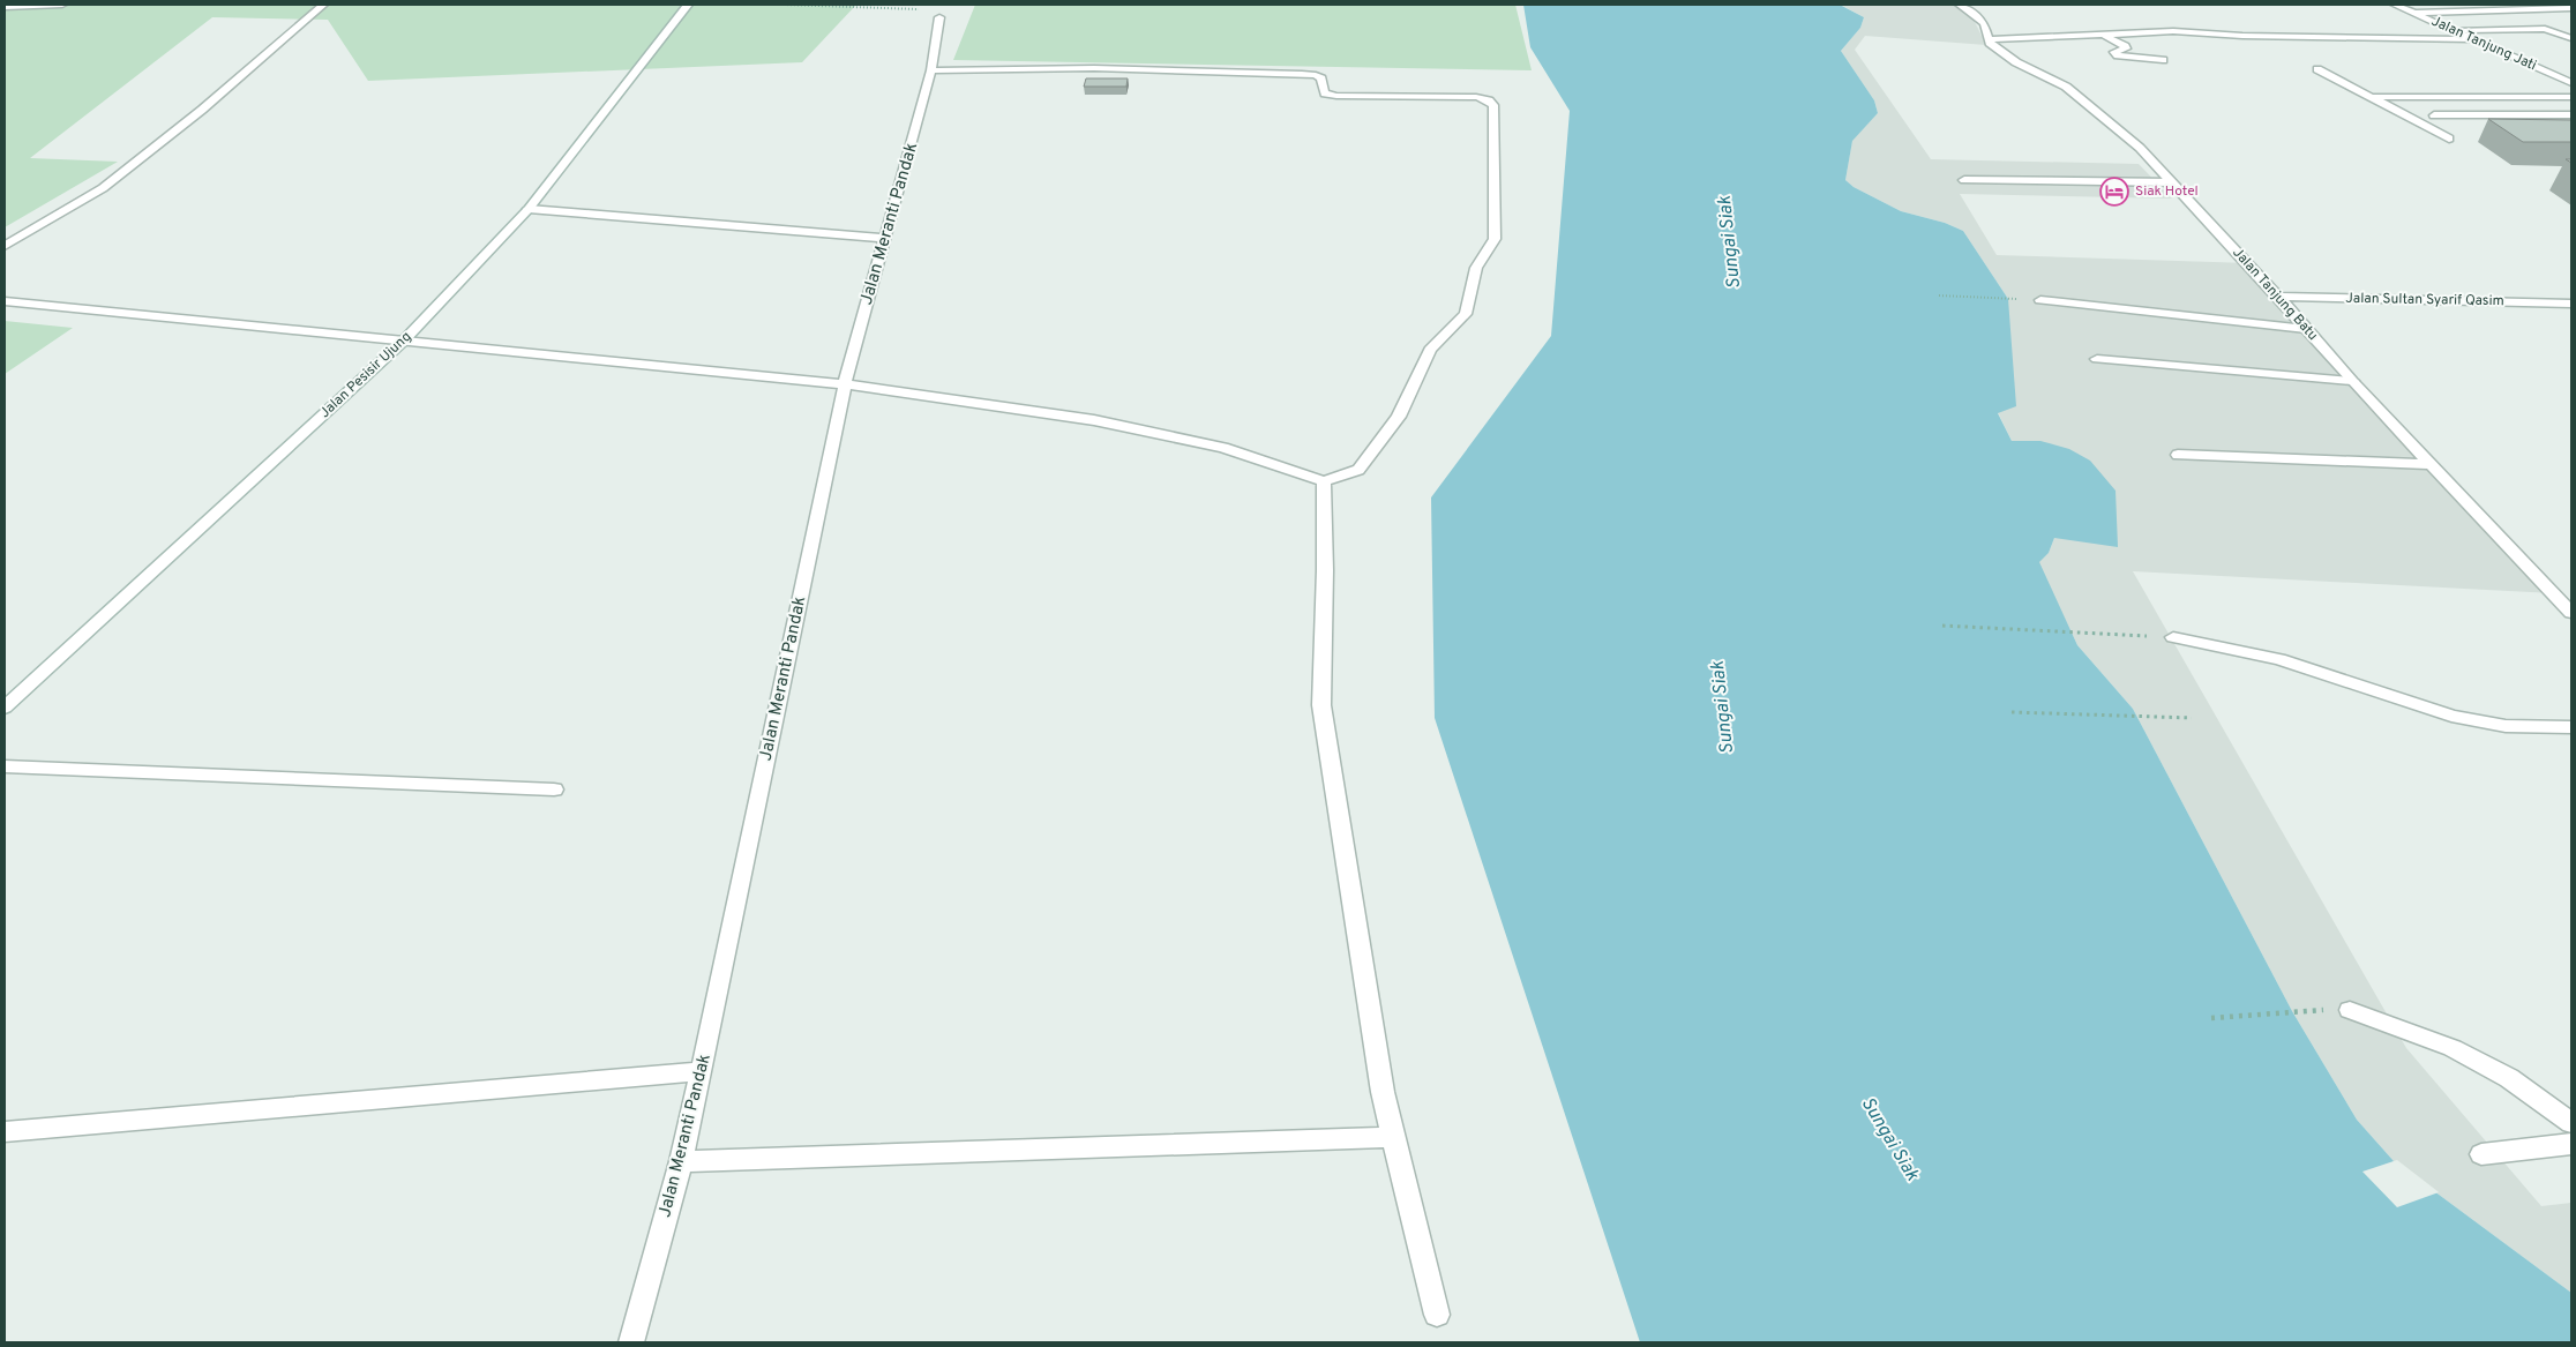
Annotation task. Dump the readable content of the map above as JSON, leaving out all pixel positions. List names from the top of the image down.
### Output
{
  "streets": {
    "street": [
      "Jalan Tanjung Jati",
      "Jalan Meranti Pandak",
      "Jalan Tanjung Batu",
      "Jalan Sultan Syarif Qasim",
      "Jalan Pesisir Ujung"
    ]
  },
  "crossings": [
    ["Jalan Tanjung Batu", "Jalan Sultan Syarif Qasim"]
  ],
  "water": ["Sungai Siak"],
  "places": {
    "hotel": ["Siak Hotel"]
  }
}
